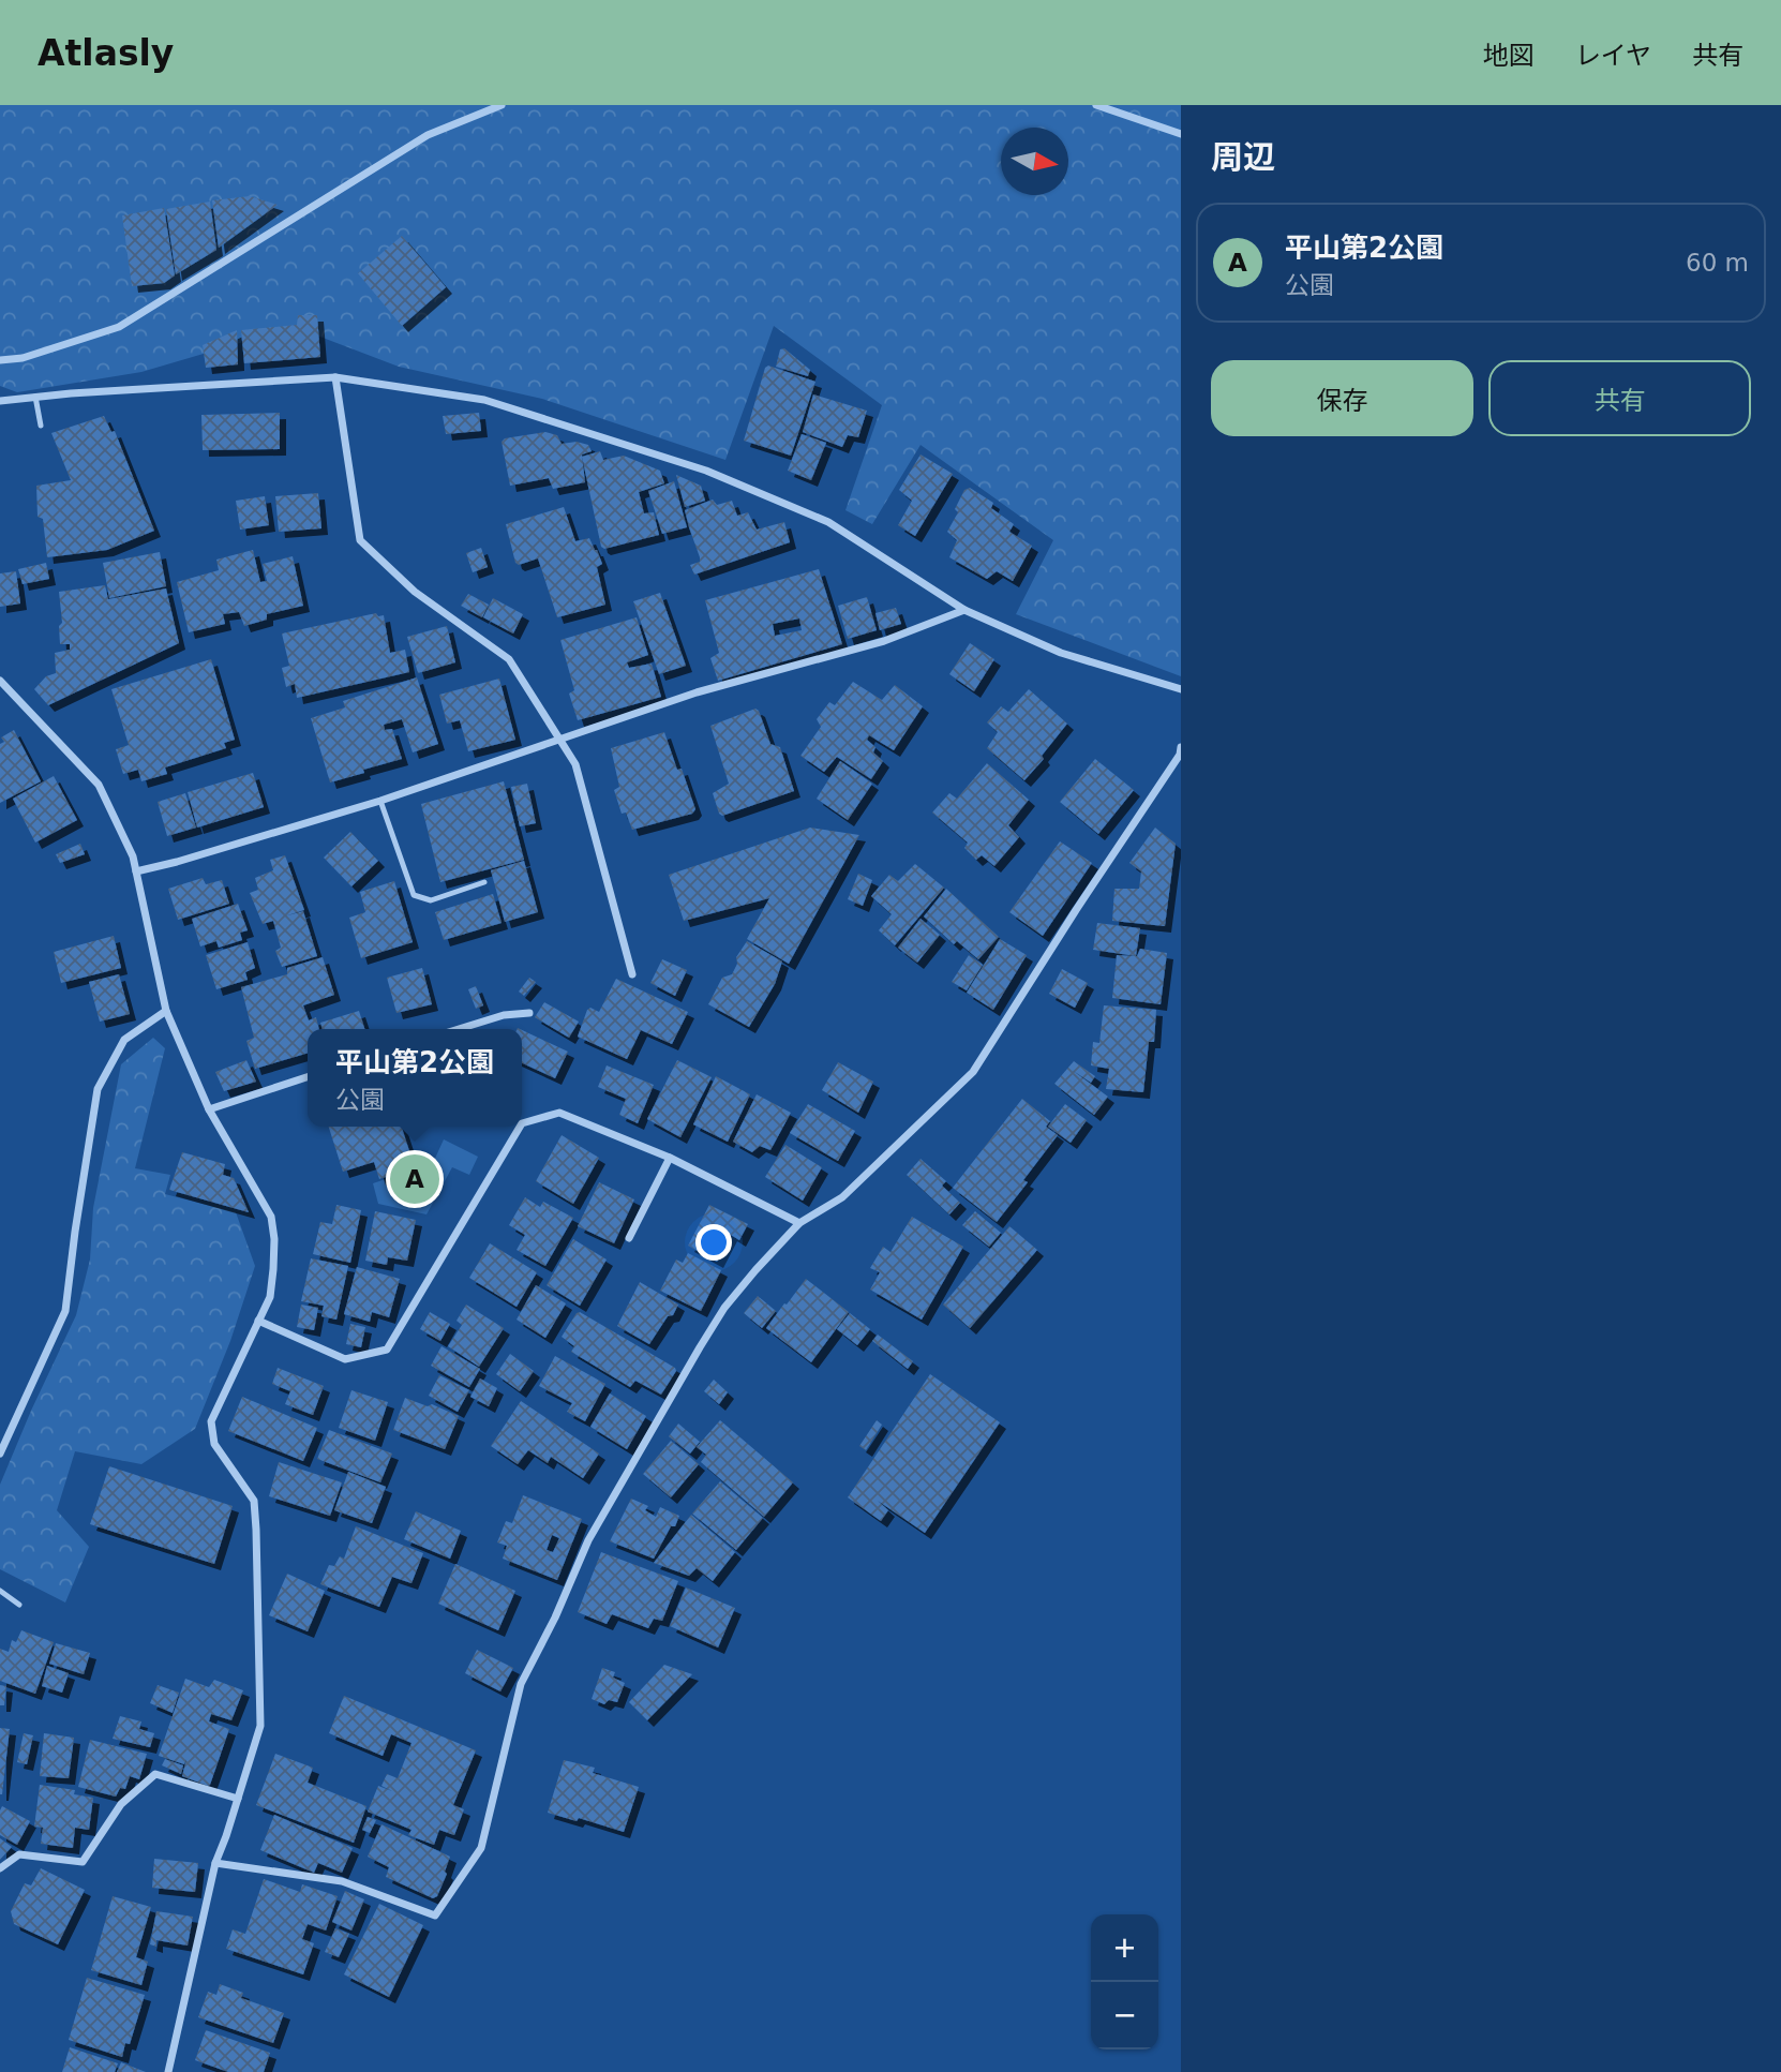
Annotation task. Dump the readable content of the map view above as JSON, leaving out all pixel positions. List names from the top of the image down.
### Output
{
  "north": "right",
  "page": {
    "header": "Atlasly",
    "nav": ["地図", "レイヤ", "共有"],
    "heading": "周辺",
    "list": [
      {
        "mark": "A",
        "name": "平山第2公園",
        "note": "公園",
        "value": "60 m"
      }
    ],
    "buttons": ["保存", "共有"],
    "popup": ["平山第2公園", "公園"],
    "pins": "A",
    "map_buttons": ["+", "−"]
  }
}
